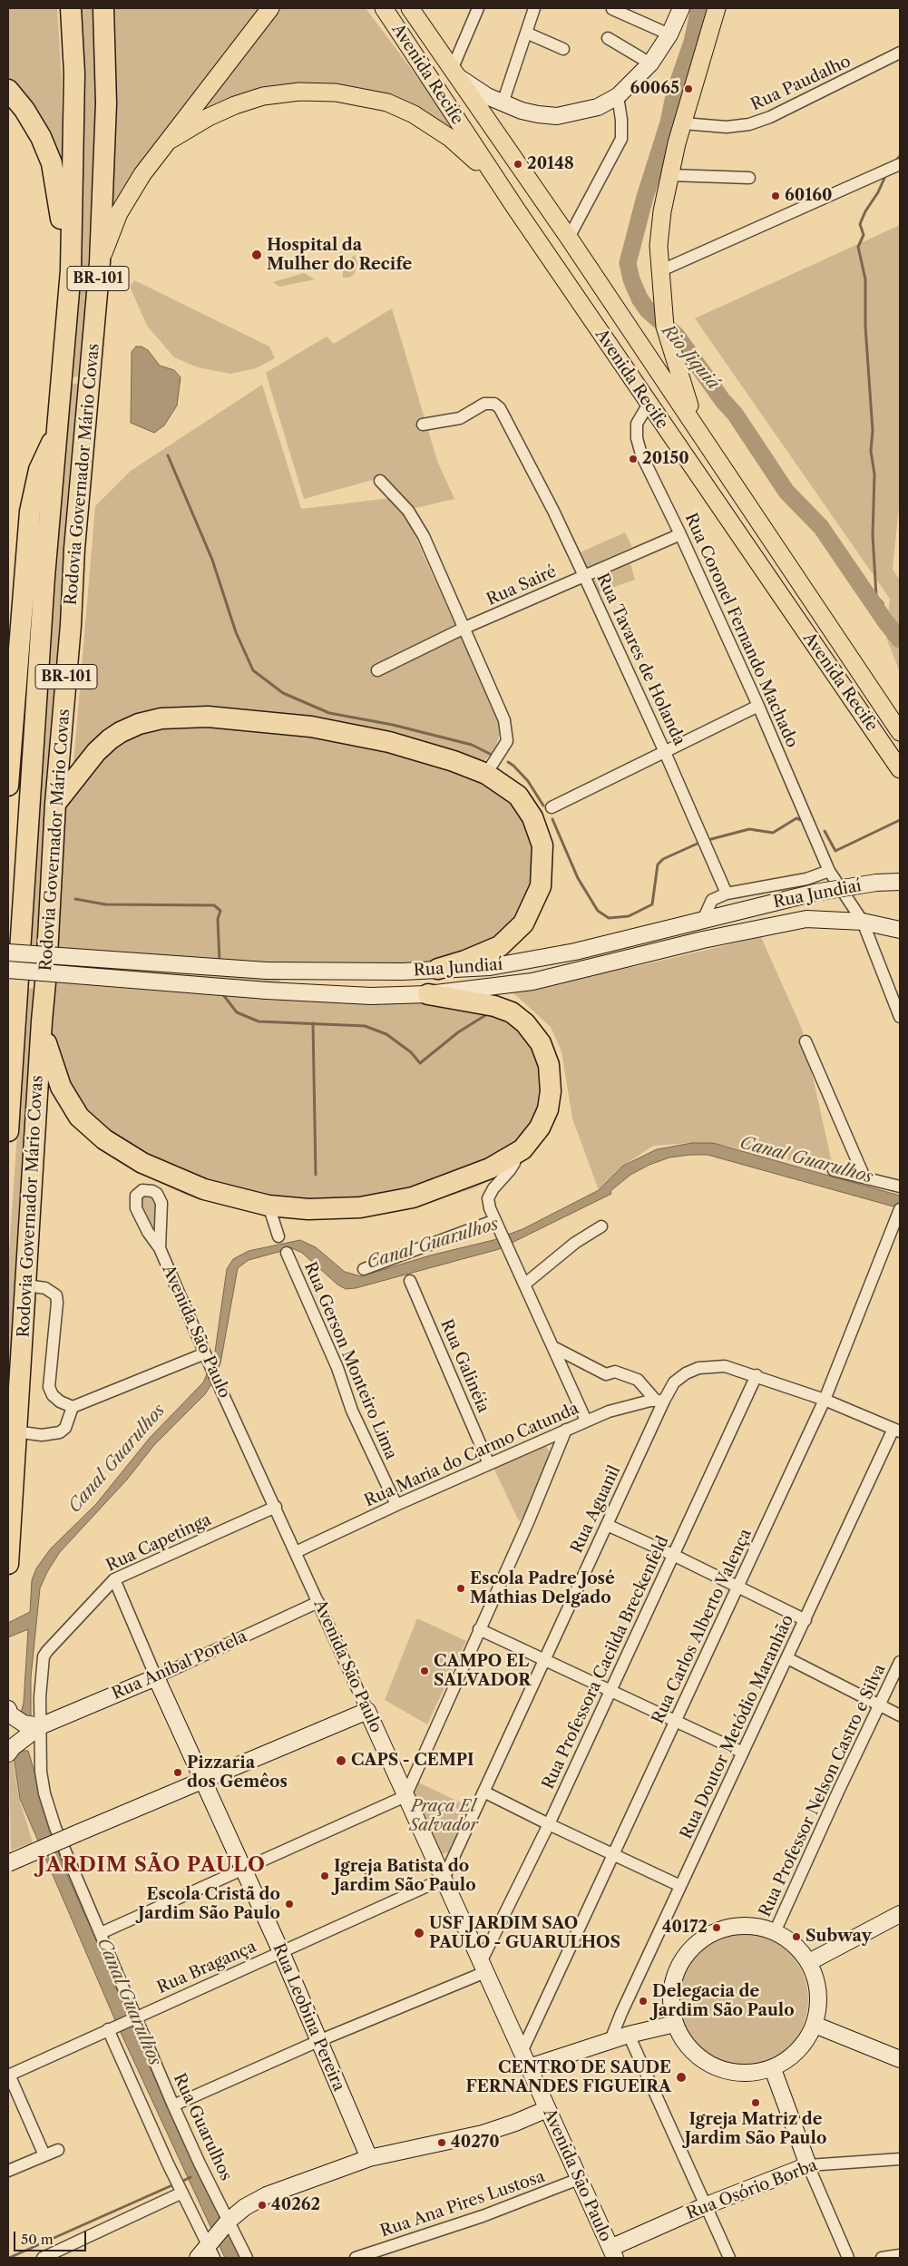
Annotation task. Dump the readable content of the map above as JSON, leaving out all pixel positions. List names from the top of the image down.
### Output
{
  "streets": {
    "highway": ["BR-101", "Rodovia Governador Mário Covas"],
    "main road": [
      "Avenida Recife",
      "Rua Jundiaí",
      "Avenida São Paulo",
      "Rua Aníbal Portela",
      "Rua Leobina Pereira",
      "Rua Osório Borba"
    ],
    "street": [
      "Rua Paudalho",
      "Rua Sairé",
      "Rua Coronel Fernando Machado",
      "Rua Tavares de Holanda",
      "Rua Gerson Monteiro Lima",
      "Rua Galinéia",
      "Rua Maria do Carmo Catunda",
      "Rua Aguanil",
      "Rua Capetinga",
      "Rua Carlos Alberto Valença",
      "Rua Professora Cacilda Breckenfeld",
      "Rua Doutor Metódio Maranhão",
      "Rua Professor Nelson Castro e Silva",
      "Rua Bragança",
      "Rua Guarulhos",
      "Rua Ana Pires Lustosa"
    ]
  },
  "crossings": [
    ["Avenida Recife", "Rua Coronel Fernando Machado"],
    ["Rua Sairé", "Rua Coronel Fernando Machado"],
    ["Rua Sairé", "Rua Tavares de Holanda"],
    ["Rua Coronel Fernando Machado", "Rua Jundiaí"],
    ["Avenida São Paulo", "Rua Maria do Carmo Catunda"],
    ["Avenida São Paulo", "Rua Aguanil"],
    ["Avenida São Paulo", "Rua Capetinga"],
    ["Avenida São Paulo", "Rua Carlos Alberto Valença"],
    ["Avenida São Paulo", "Rua Professora Cacilda Breckenfeld"],
    ["Avenida São Paulo", "Rua Aníbal Portela"],
    ["Avenida São Paulo", "Rua Bragança"],
    ["Avenida São Paulo", "Rua Osório Borba"],
    ["Avenida São Paulo", "Rua Ana Pires Lustosa"],
    ["Rua Gerson Monteiro Lima", "Rua Maria do Carmo Catunda"],
    ["Rua Galinéia", "Rua Maria do Carmo Catunda"],
    ["Rua Maria do Carmo Catunda", "Rua Aguanil"],
    ["Rua Aguanil", "Rua Carlos Alberto Valença"],
    ["Rua Aguanil", "Rua Professora Cacilda Breckenfeld"],
    ["Rua Aguanil", "Rua Doutor Metódio Maranhão"],
    ["Rua Aguanil", "Rua Bragança"],
    ["Rua Capetinga", "Rua Aníbal Portela"],
    ["Rua Capetinga", "Rua Leobina Pereira"],
    ["Rua Capetinga", "Rua Guarulhos"],
    ["Rua Aníbal Portela", "Rua Leobina Pereira"],
    ["Rua Aníbal Portela", "Rua Guarulhos"],
    ["Rua Bragança", "Rua Leobina Pereira"],
    ["Rua Bragança", "Rua Guarulhos"]
  ],
  "districts": ["JARDIM SÃO PAULO"],
  "water": ["Rio Jiquiá", "Canal Guarulhos"],
  "parks": ["Praça El Salvador"],
  "places": [
    "60065",
    "20148",
    "60160",
    "Hospital da Mulher do Recife",
    "20150",
    "Escola Padre José Mathias Delgado",
    "CAMPO EL SALVADOR",
    "CAPS - CEMPI",
    "Pizzaria dos Gemêos",
    "Igreja Batista do Jardim São Paulo",
    "Escola Cristã do Jardim São Paulo",
    "40172",
    "USF JARDIM SAO PAULO - GUARULHOS",
    "Subway",
    "Delegacia de Jardim São Paulo",
    "CENTRO DE SAUDE FERNANDES FIGUEIRA",
    "Igreja Matriz de Jardim São Paulo",
    "40270",
    "40262"
  ],
  "scale_bar": "50 m"
}
